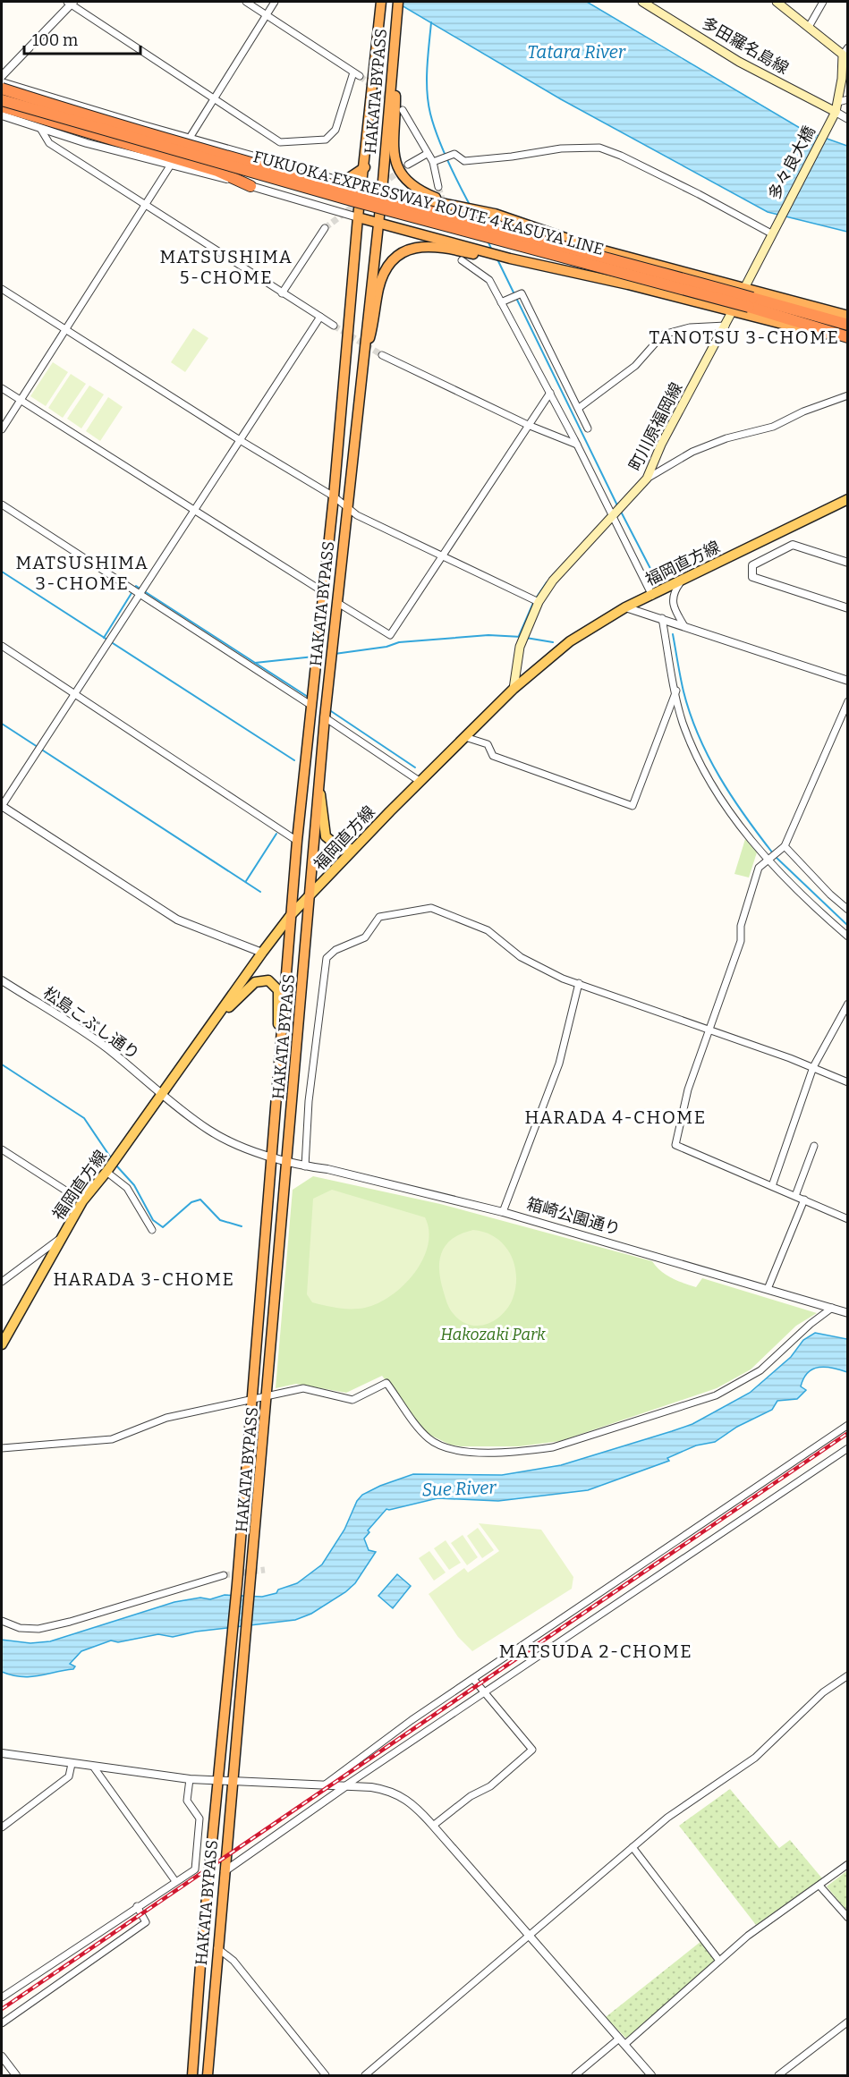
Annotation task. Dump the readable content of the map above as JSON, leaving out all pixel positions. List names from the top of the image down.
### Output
{
  "streets": {
    "highway": ["HAKATA BYPASS", "FUKUOKA EXPRESSWAY ROUTE 4 KASUYA LINE"],
    "main road": [
      "多田羅名島線",
      "多々良大橋",
      "町川原福岡線",
      "福岡直方線"
    ],
    "street": ["松島こぶし通り", "箱崎公園通り"]
  },
  "crossings": [
    ["多田羅名島線", "多々良大橋"],
    ["HAKATA BYPASS", "福岡直方線"],
    ["HAKATA BYPASS", "松島こぶし通り"],
    ["HAKATA BYPASS", "箱崎公園通り"],
    ["多々良大橋", "町川原福岡線"],
    ["町川原福岡線", "福岡直方線"],
    ["福岡直方線", "松島こぶし通り"],
    ["松島こぶし通り", "箱崎公園通り"]
  ],
  "districts": [
    "MATSUSHIMA 5-CHOME",
    "TANOTSU 3-CHOME",
    "MATSUSHIMA 3-CHOME",
    "HARADA 4-CHOME",
    "HARADA 3-CHOME",
    "MATSUDA 2-CHOME"
  ],
  "water": ["Tatara River", "Sue River"],
  "parks": ["Hakozaki Park"],
  "scale_bar": "100 m"
}
